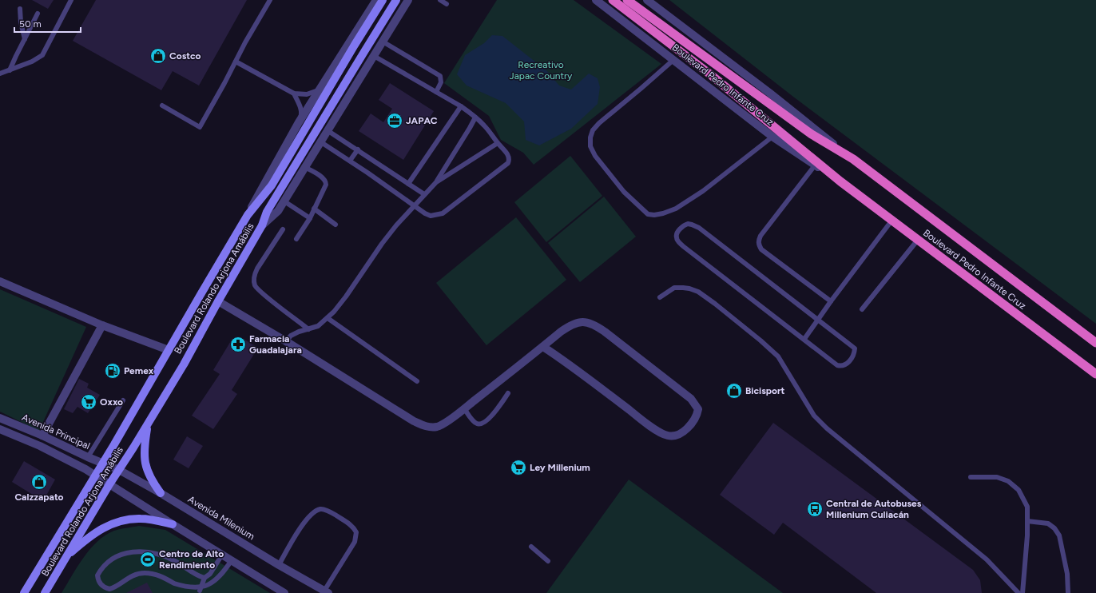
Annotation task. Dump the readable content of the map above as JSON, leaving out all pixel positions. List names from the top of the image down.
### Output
{
  "streets": {
    "highway": ["Boulevard Pedro Infante Cruz"],
    "main road": ["Boulevard Rolando Arjona Amábilis"],
    "street": ["Avenida Principal", "Avenida Milenium"]
  },
  "crossings": [
    ["Boulevard Rolando Arjona Amábilis", "Avenida Principal"],
    ["Boulevard Rolando Arjona Amábilis", "Avenida Milenium"],
    ["Avenida Principal", "Avenida Milenium"]
  ],
  "parks": ["Recreativo Japac Country"],
  "places": {
    "shop": ["Costco", "Bicisport", "Calzzapato"],
    "office": ["JAPAC"],
    "pharmacy": ["Farmacia Guadalajara"],
    "fuel station": ["Pemex"],
    "supermarket": ["Oxxo", "Ley Millenium"],
    "bus stop": ["Central de Autobuses Millenium Culiacán"],
    "sports": ["Centro de Alto Rendimiento"]
  },
  "scale_bar": "50 m"
}
